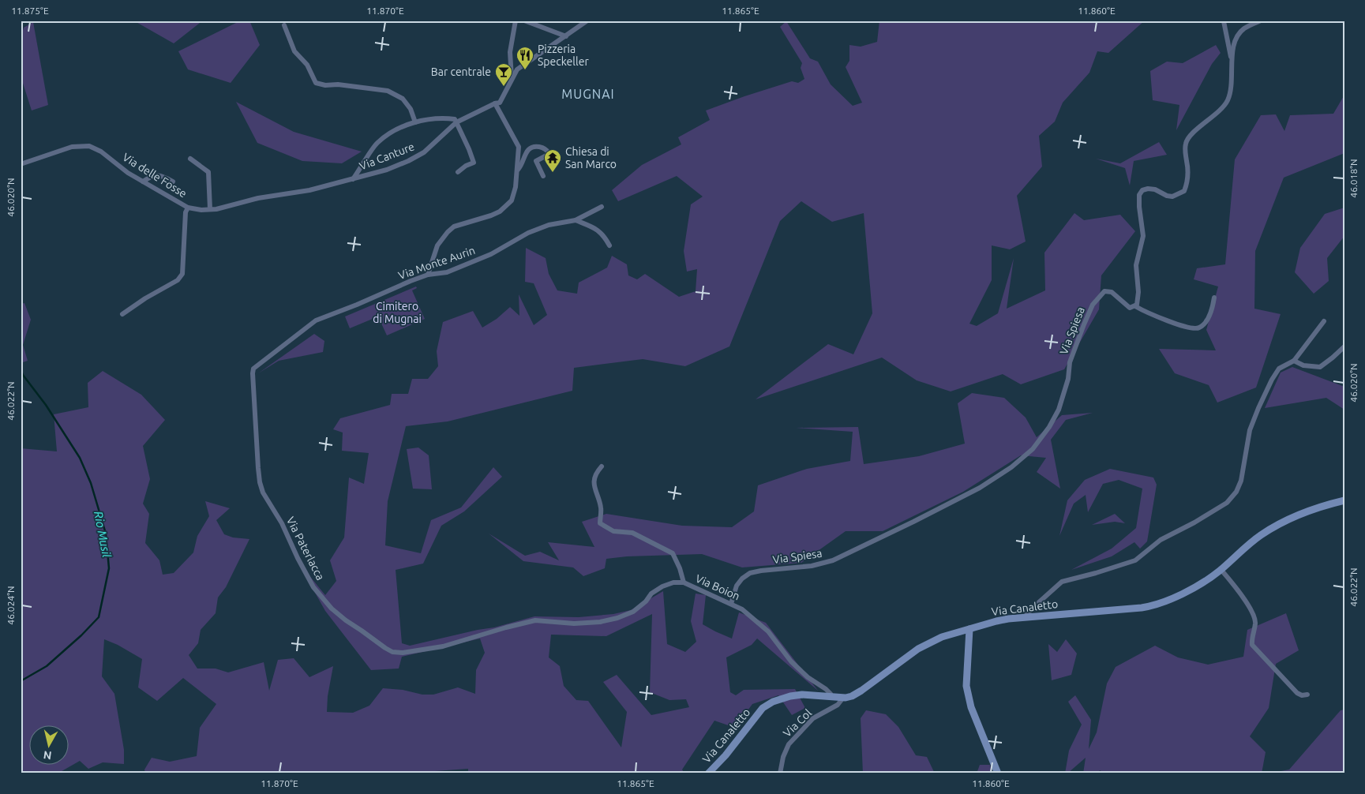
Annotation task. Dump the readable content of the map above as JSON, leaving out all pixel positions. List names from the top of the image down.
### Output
{
  "streets": {
    "street": [
      "Via Canture",
      "Via delle Fosse",
      "Via Monte Aurin",
      "Via Spiesa",
      "Via Paterlacca",
      "Via Boion",
      "Via Canaletto",
      "Via Col"
    ]
  },
  "crossings": [
    ["Via Canture", "Via delle Fosse"],
    ["Via Monte Aurin", "Via Paterlacca"],
    ["Via Spiesa", "Via Boion"],
    ["Via Paterlacca", "Via Boion"],
    ["Via Boion", "Via Canaletto"],
    ["Via Canaletto", "Via Col"]
  ],
  "districts": ["MUGNAI"],
  "water": ["Rio Musil"],
  "parks": ["Cimitero di Mugnai"],
  "places": {
    "restaurant": ["Pizzeria Speckeller"],
    "bar": ["Bar centrale"],
    "temple": ["Chiesa di San Marco"]
  },
  "north": "bottom",
  "coordinates": [
    "11.875°E",
    "11.870°E",
    "11.865°E",
    "11.860°E",
    "46.018°N",
    "46.020°N",
    "46.022°N",
    "46.024°N"
  ]
}
